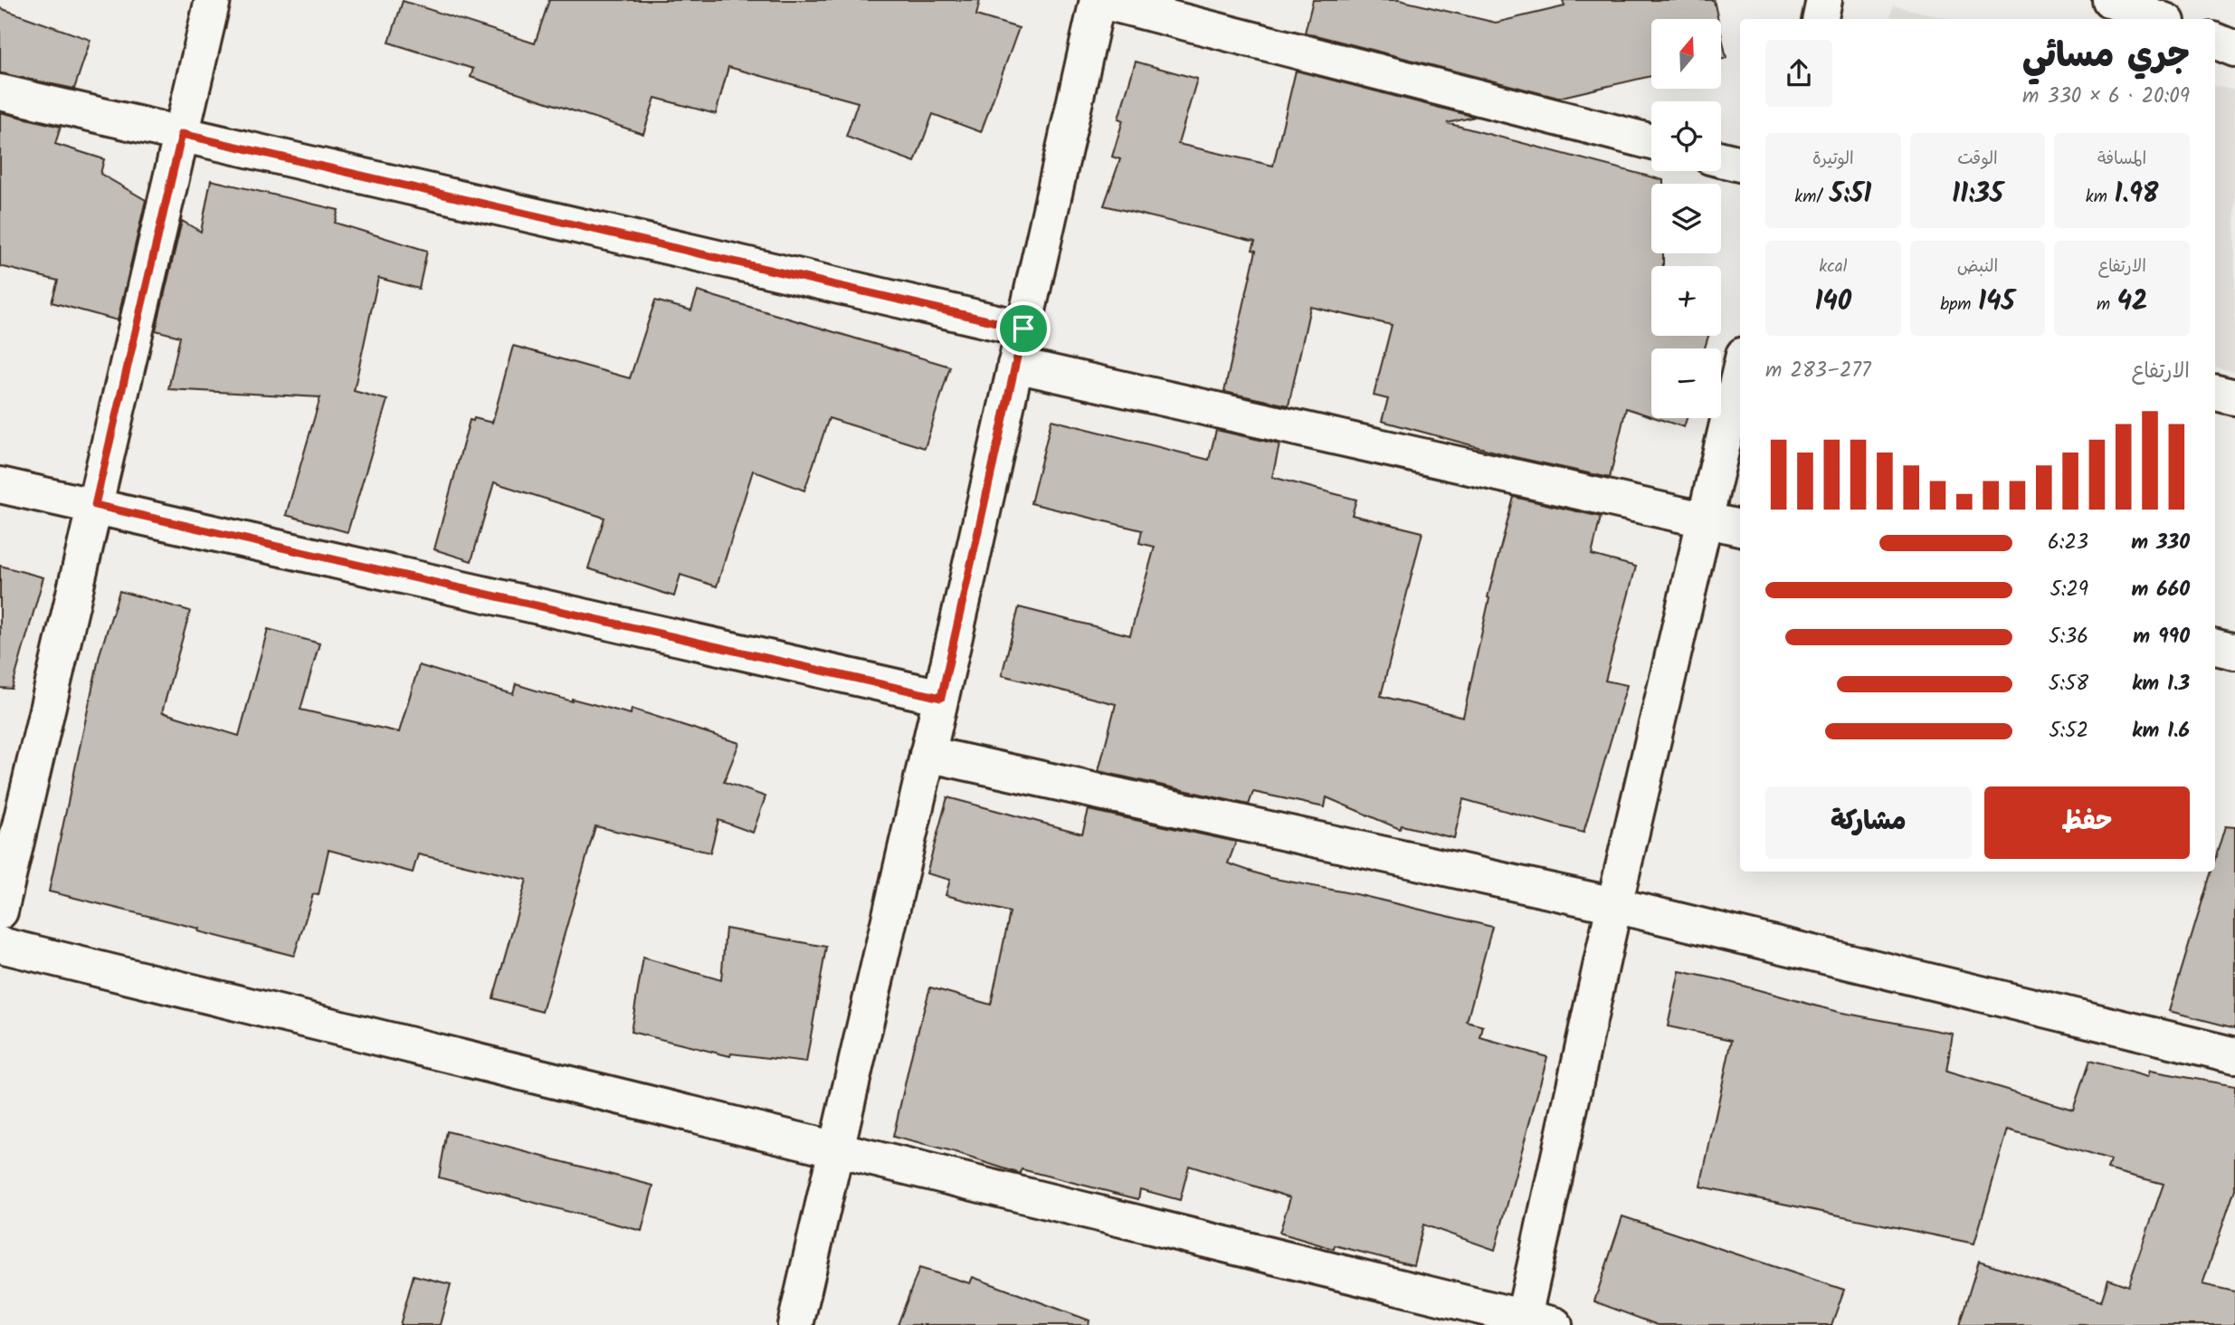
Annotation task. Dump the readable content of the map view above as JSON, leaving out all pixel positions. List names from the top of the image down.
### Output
{
  "north": "top",
  "page": {
    "map_buttons": ["+", "−"],
    "heading": ["جري مسائي", "20:09 · 6 × 330 m"],
    "stats": [
      ["المسافة", "1.98 km"],
      ["الوقت", "11:35"],
      ["الوتيرة", "5:51 /km"],
      ["الارتفاع", "42 m"],
      ["النبض", "145 bpm"],
      ["kcal", "140"]
    ],
    "chart": ["الارتفاع", "277–283 m"],
    "list": [
      {
        "name": "330 m",
        "note": "6:23"
      },
      {
        "name": "660 m",
        "note": "5:29"
      },
      {
        "name": "990 m",
        "note": "5:36"
      },
      {
        "name": "1.3 km",
        "note": "5:58"
      },
      {
        "name": "1.6 km",
        "note": "5:52"
      }
    ],
    "buttons": ["حفظ", "مشاركة"]
  }
}
